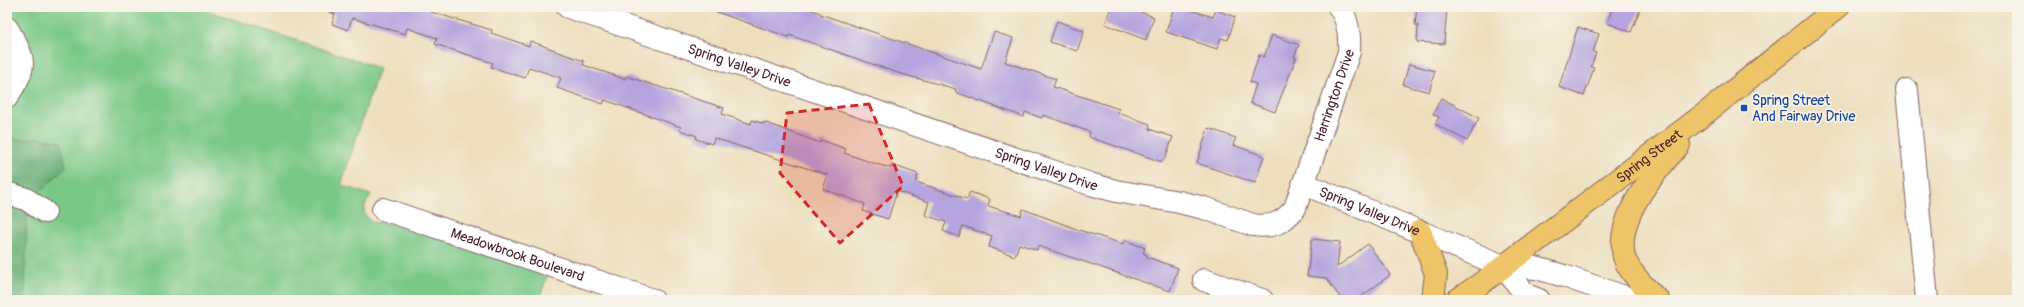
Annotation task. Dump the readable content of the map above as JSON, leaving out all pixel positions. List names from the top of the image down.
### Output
{
  "streets": {
    "main road": ["Spring Street"],
    "street": ["Spring Valley Drive", "Harrington Drive", "Meadowbrook Boulevard"]
  },
  "crossings": [
    ["Spring Valley Drive", "Harrington Drive"],
    ["Spring Valley Drive", "Spring Street"]
  ],
  "places": {
    "transit": ["Spring Street And Fairway Drive"]
  }
}
